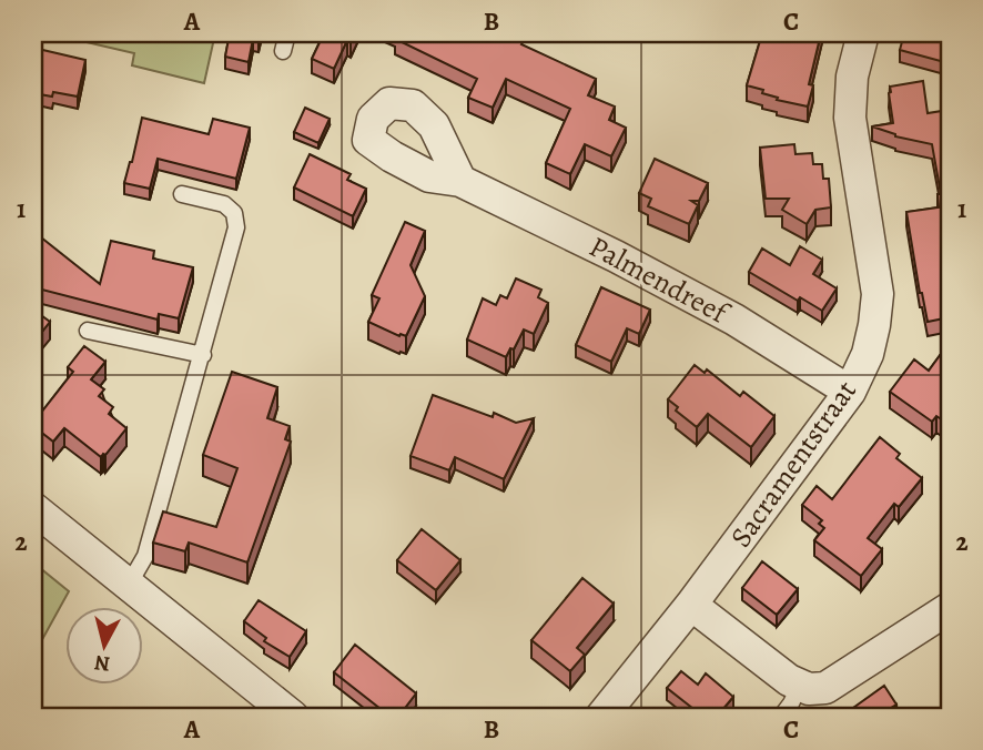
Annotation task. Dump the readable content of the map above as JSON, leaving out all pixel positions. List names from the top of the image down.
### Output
{
  "streets": {
    "street": ["Palmendreef", "Sacramentstraat"]
  },
  "crossings": [
    ["Palmendreef", "Sacramentstraat"]
  ],
  "north": "bottom",
  "grid": {
    "columns": ["A", "B", "C"],
    "rows": ["1", "2"]
  }
}
